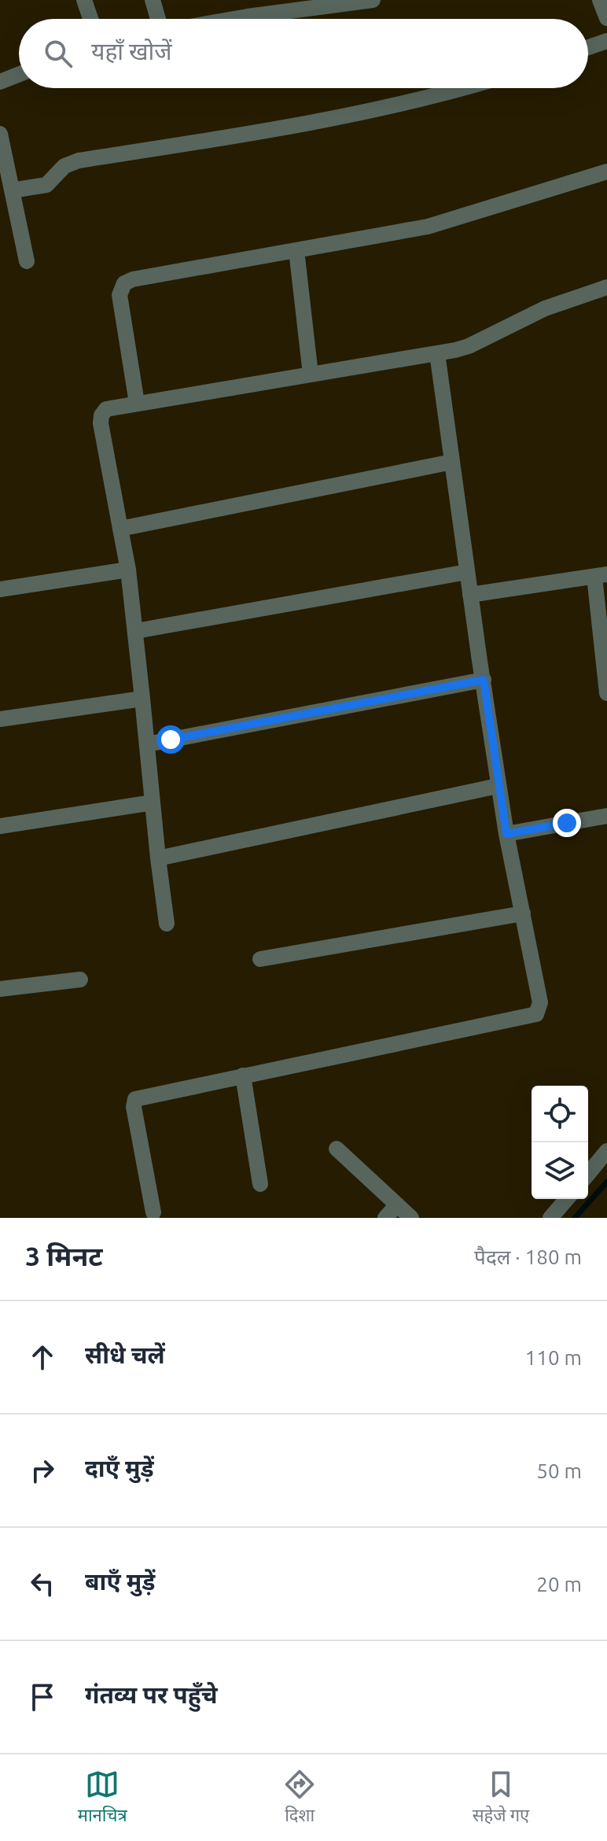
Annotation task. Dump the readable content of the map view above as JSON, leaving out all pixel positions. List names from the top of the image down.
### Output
{
  "page": {
    "search": "यहाँ खोजें",
    "heading": ["3 मिनट", "पैदल · 180 m"],
    "list": [
      ["सीधे चलें", "110 m"],
      ["दाएँ मुड़ें", "50 m"],
      ["बाएँ मुड़ें", "20 m"],
      "गंतव्य पर पहुँचे"
    ],
    "nav": ["मानचित्र", "दिशा", "सहेजे गए"]
  }
}
